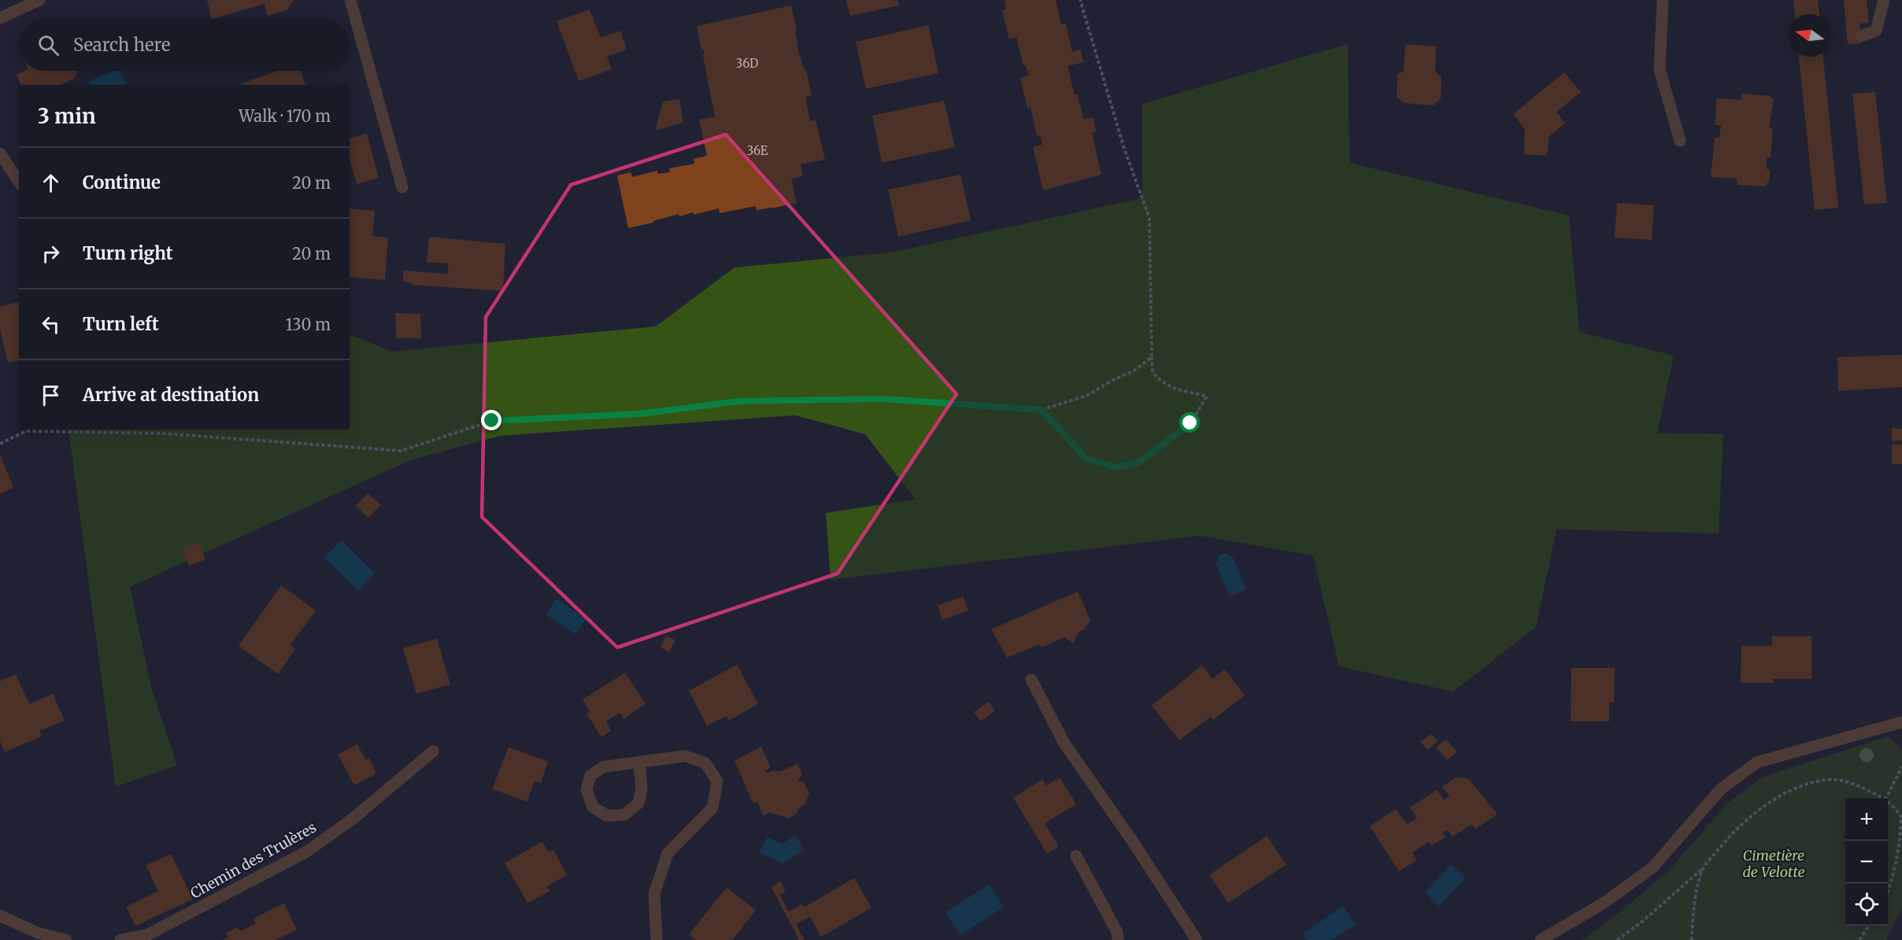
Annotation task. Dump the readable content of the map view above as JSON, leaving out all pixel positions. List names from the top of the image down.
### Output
{
  "streets": {
    "street": ["Chemin des Trulères"]
  },
  "parks": ["Cimetière de Velotte"],
  "house_numbers": ["36D", "36E"],
  "north": "left",
  "page": {
    "search": "Search here",
    "heading": ["3 min", "Walk · 170 m"],
    "list": [
      ["Continue", "20 m"],
      ["Turn right", "20 m"],
      ["Turn left", "130 m"],
      "Arrive at destination"
    ],
    "map_buttons": ["+", "−"]
  }
}
